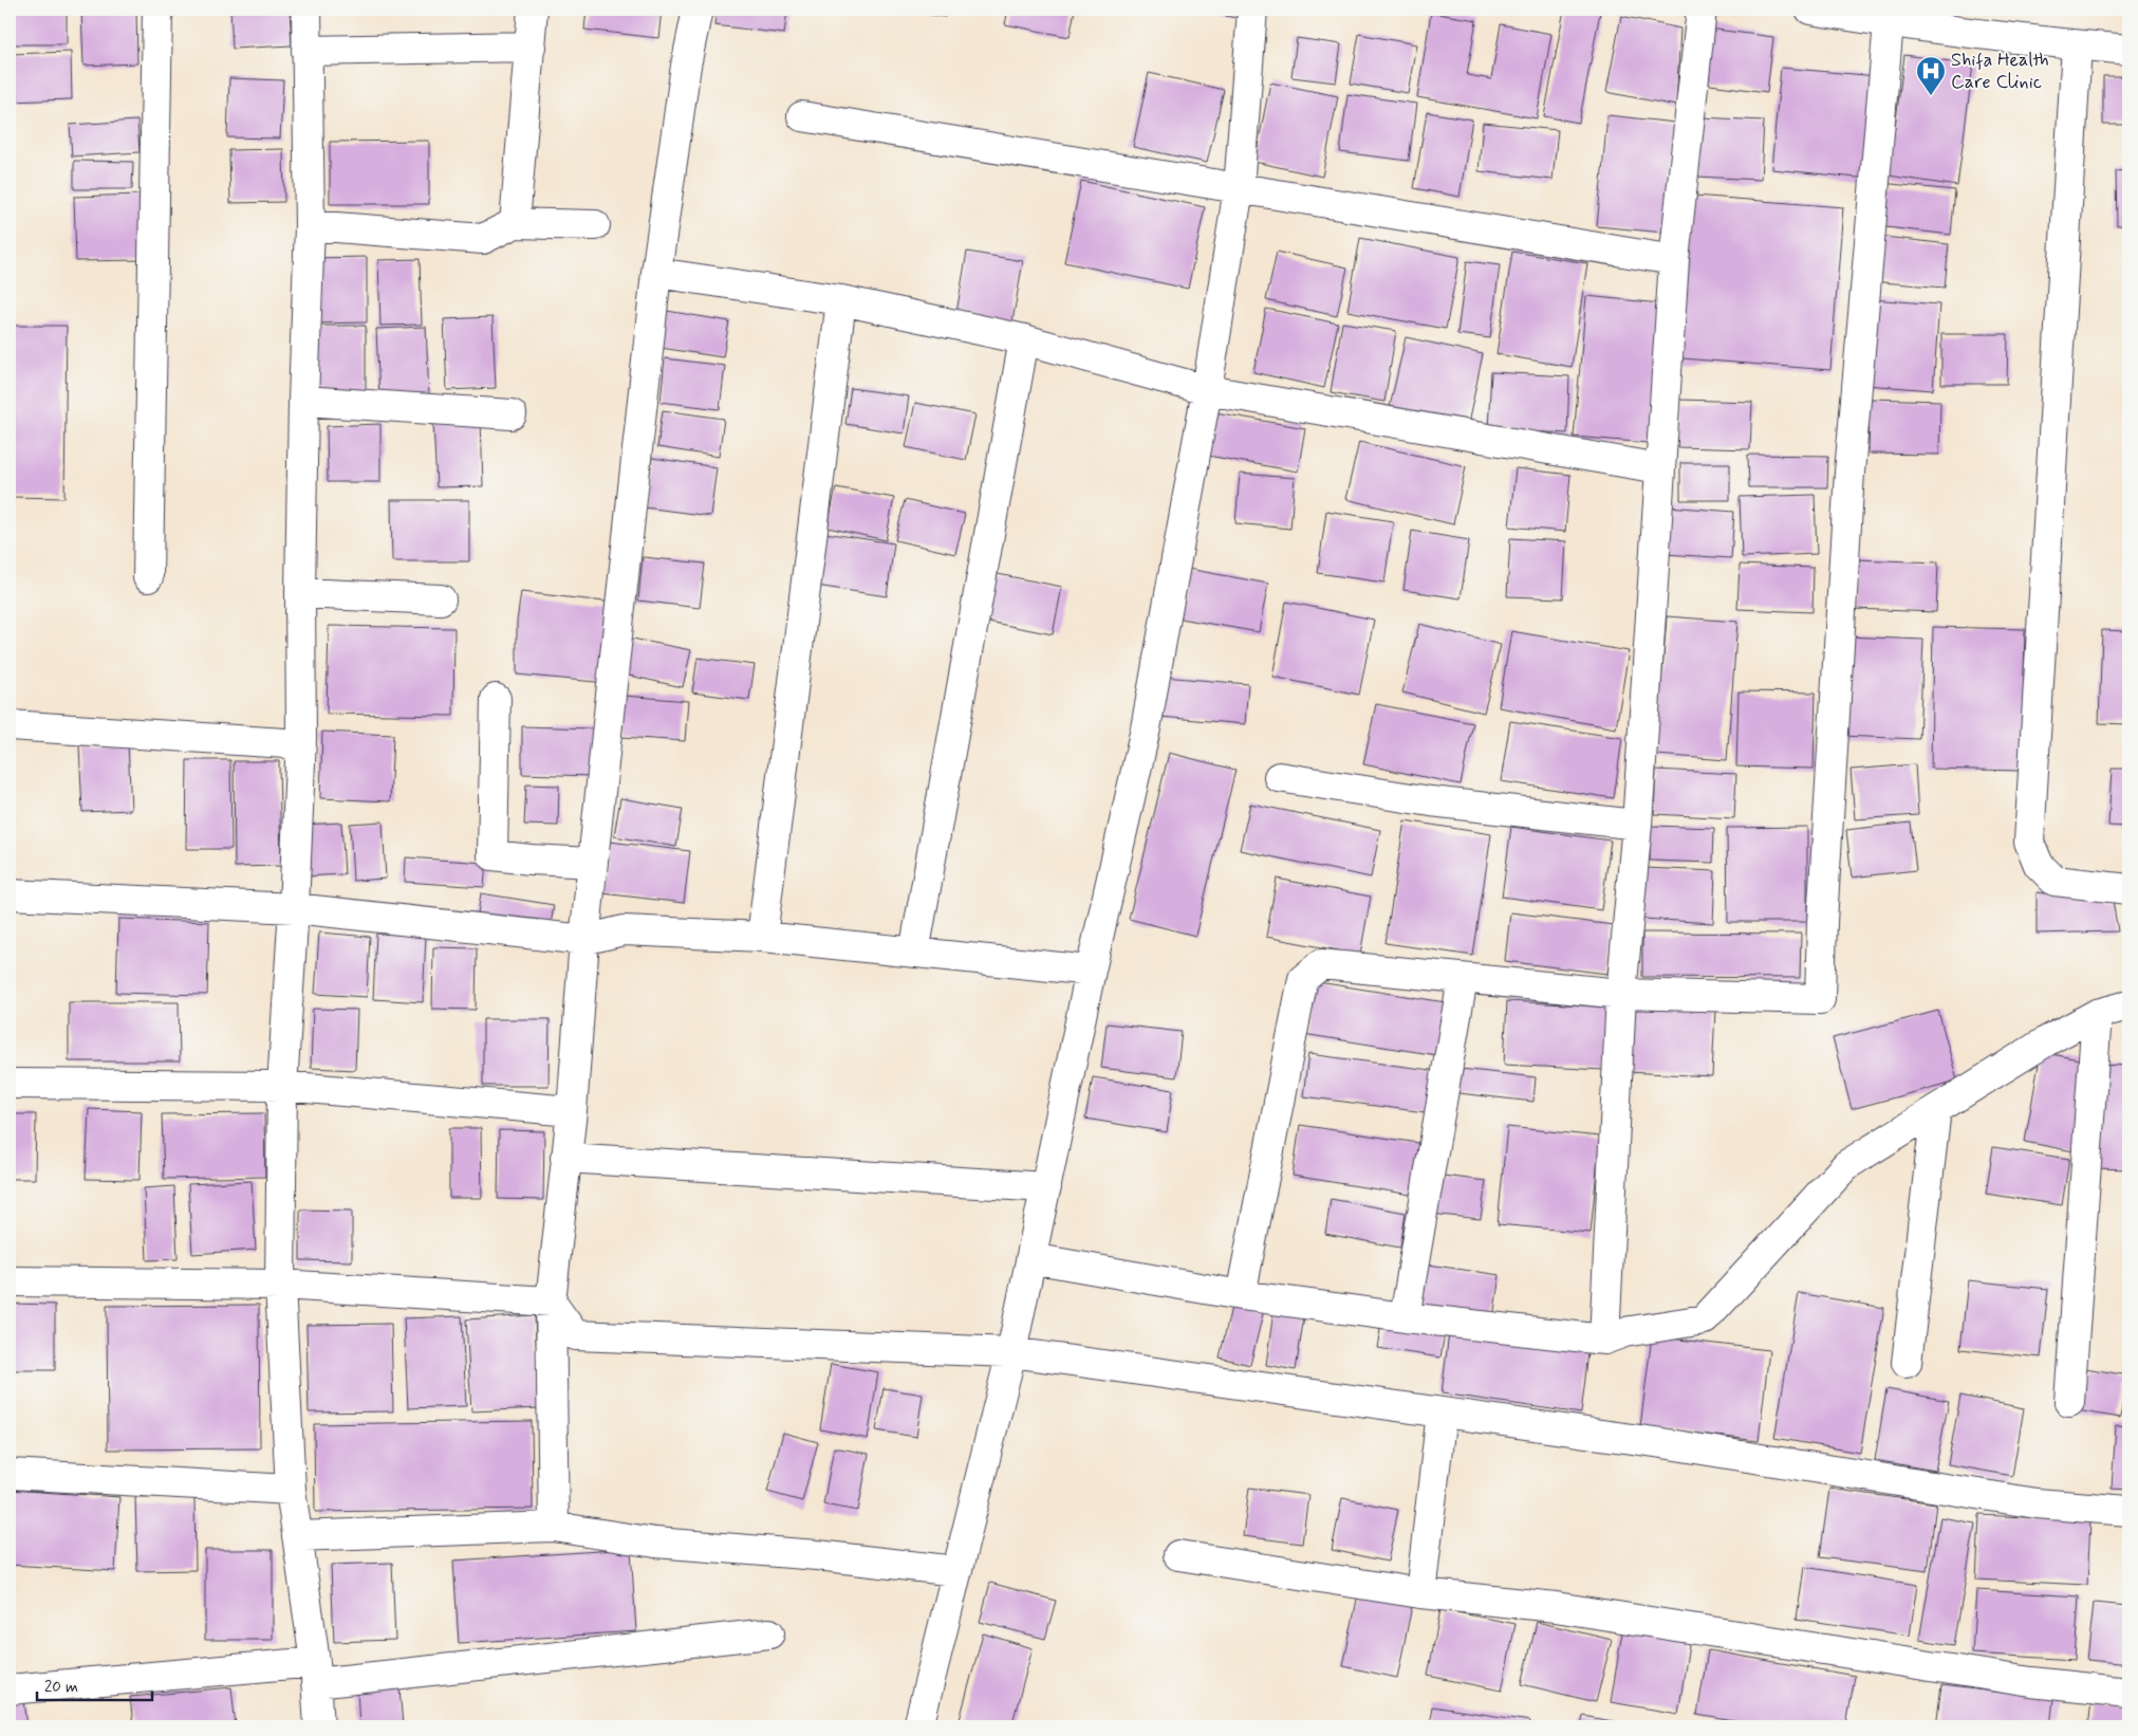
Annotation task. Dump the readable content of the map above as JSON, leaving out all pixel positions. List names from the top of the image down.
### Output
{
  "places": {
    "hospital": ["Shifa Health Care Clinic"]
  },
  "scale_bar": "20 m"
}
